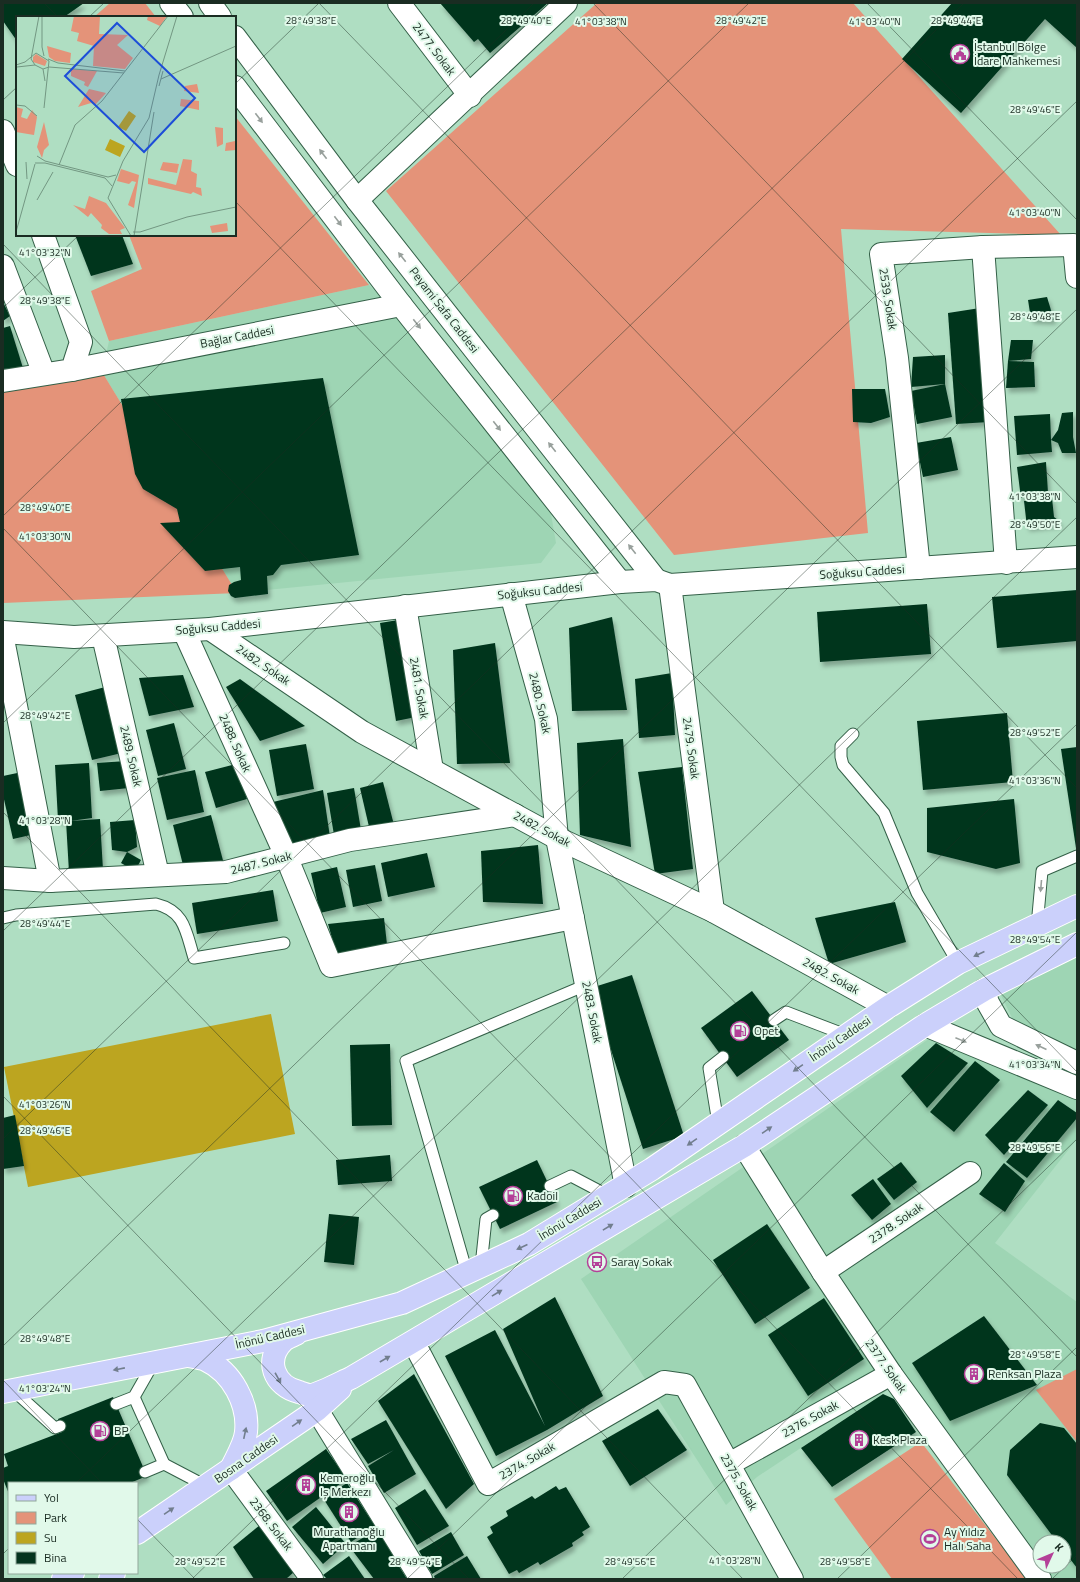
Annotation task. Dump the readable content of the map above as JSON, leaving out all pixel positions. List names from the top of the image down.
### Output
{
  "streets": {
    "main road": ["İnönü Caddesi", "Bosna Caddesi"],
    "street": [
      "2477. Sokak",
      "2539. Sokak",
      "Peyami Safa Caddesi",
      "Bağlar Caddesi",
      "Soğuksu Caddesi",
      "2482. Sokak",
      "2481. Sokak",
      "2480. Sokak",
      "2488. Sokak",
      "2479. Sokak",
      "2489. Sokak",
      "2487. Sokak",
      "2483. Sokak",
      "2378. Sokak",
      "2377. Sokak",
      "2376. Sokak",
      "2374. Sokak",
      "2375. Sokak",
      "2368. Sokak"
    ]
  },
  "crossings": [
    ["2539. Sokak", "Soğuksu Caddesi"],
    ["Peyami Safa Caddesi", "Soğuksu Caddesi"],
    ["Peyami Safa Caddesi", "2479. Sokak"],
    ["Soğuksu Caddesi", "2482. Sokak"],
    ["Soğuksu Caddesi", "2481. Sokak"],
    ["Soğuksu Caddesi", "2480. Sokak"],
    ["Soğuksu Caddesi", "2488. Sokak"],
    ["Soğuksu Caddesi", "2479. Sokak"],
    ["Soğuksu Caddesi", "2489. Sokak"],
    ["2482. Sokak", "2481. Sokak"],
    ["2482. Sokak", "2480. Sokak"],
    ["2482. Sokak", "2479. Sokak"],
    ["2482. Sokak", "2487. Sokak"],
    ["2482. Sokak", "2483. Sokak"],
    ["2482. Sokak", "İnönü Caddesi"],
    ["2480. Sokak", "2483. Sokak"],
    ["2488. Sokak", "2487. Sokak"],
    ["2488. Sokak", "2483. Sokak"],
    ["2489. Sokak", "2487. Sokak"],
    ["2483. Sokak", "İnönü Caddesi"],
    ["İnönü Caddesi", "Bosna Caddesi"],
    ["İnönü Caddesi", "2368. Sokak"],
    ["2378. Sokak", "2377. Sokak"],
    ["2377. Sokak", "2376. Sokak"],
    ["2376. Sokak", "2375. Sokak"],
    ["Bosna Caddesi", "2368. Sokak"],
    ["2374. Sokak", "2375. Sokak"]
  ],
  "one_way": ["Bosna Caddesi"],
  "places": {
    "public building": ["İstanbul Bölge İdare Mahkemesi"],
    "fuel station": ["Opet", "Kadoil", "BP"],
    "bus stop": ["Saray Sokak"],
    "building": [
      "Renksan Plaza",
      "Kesk Plaza",
      "Kemeroğlu Iş Merkezı",
      "Murathanoğlu Apartmanı"
    ],
    "sports": ["Ay Yıldız Halı Saha"]
  },
  "legend": [
    "Yol",
    "Park",
    "Su",
    "Bina"
  ],
  "north": "top right",
  "coordinates": [
    "28°49'38\"E",
    "28°49'40\"E",
    "28°49'42\"E",
    "28°49'44\"E",
    "41°03'38\"N",
    "41°03'40\"N",
    "28°49'46\"E",
    "41°03'32\"N",
    "28°49'48\"E",
    "28°49'50\"E",
    "41°03'30\"N",
    "28°49'52\"E",
    "41°03'36\"N",
    "41°03'28\"N",
    "28°49'54\"E",
    "41°03'34\"N",
    "41°03'26\"N",
    "28°49'56\"E",
    "28°49'58\"E",
    "41°03'24\"N"
  ]
}
